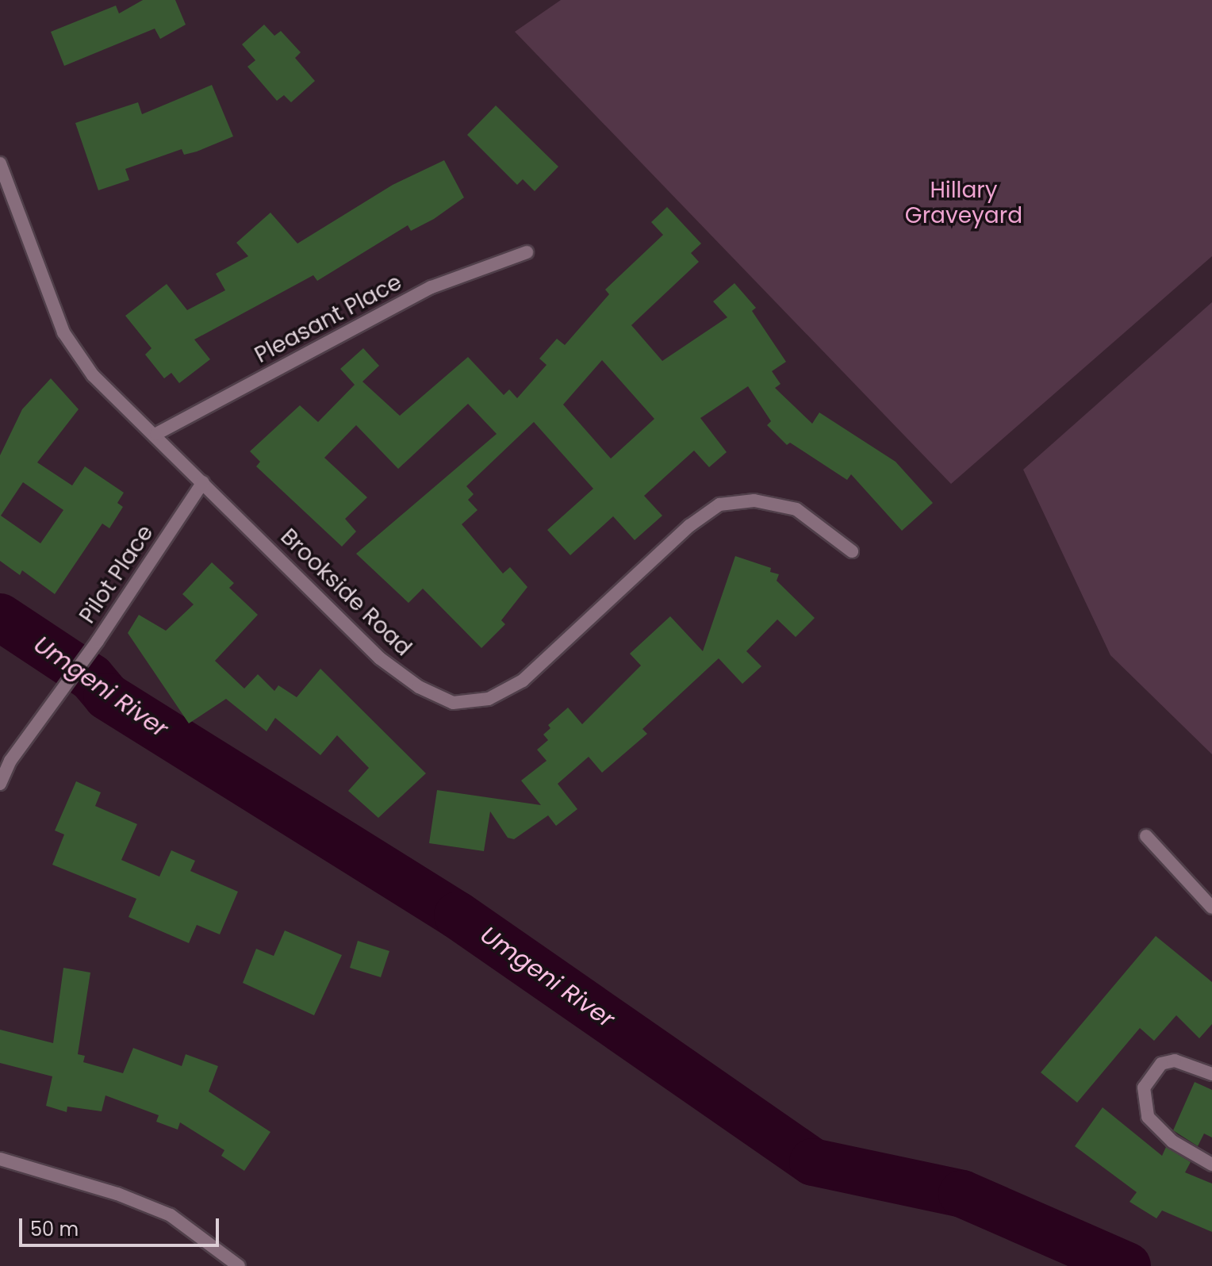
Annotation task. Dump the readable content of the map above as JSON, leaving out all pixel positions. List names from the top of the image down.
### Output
{
  "streets": {
    "street": ["Pleasant Place", "Pilot Place", "Brookside Road"]
  },
  "crossings": [
    ["Pleasant Place", "Brookside Road"],
    ["Pilot Place", "Brookside Road"]
  ],
  "water": ["Umgeni River"],
  "parks": ["Hillary Graveyard"],
  "scale_bar": "50 m"
}
